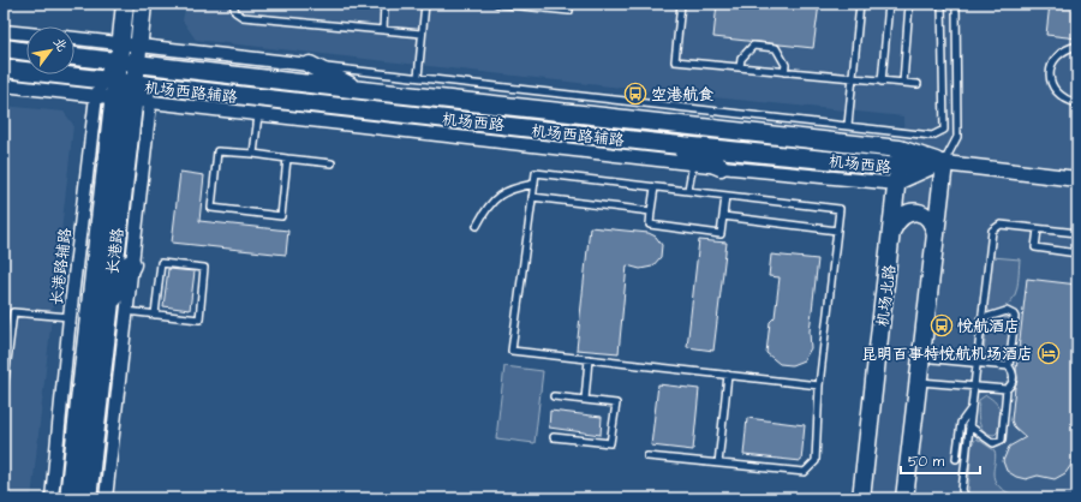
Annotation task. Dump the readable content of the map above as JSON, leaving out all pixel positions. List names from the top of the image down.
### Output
{
  "streets": {
    "main road": ["机场西路", "长港路", "机场北路"],
    "street": ["机场西路辅路", "长港路辅路"]
  },
  "crossings": [
    ["机场西路辅路", "机场西路"],
    ["机场西路辅路", "长港路"],
    ["机场西路辅路", "长港路辅路"],
    ["机场西路辅路", "机场北路"],
    ["机场西路", "长港路"],
    ["机场西路", "长港路辅路"],
    ["机场西路", "机场北路"],
    ["长港路", "长港路辅路"]
  ],
  "places": {
    "bus stop": ["空港航食", "悦航酒店"],
    "hotel": ["昆明百事特悦航机场酒店"]
  },
  "scale_bar": "50 m",
  "north": "top right"
}
